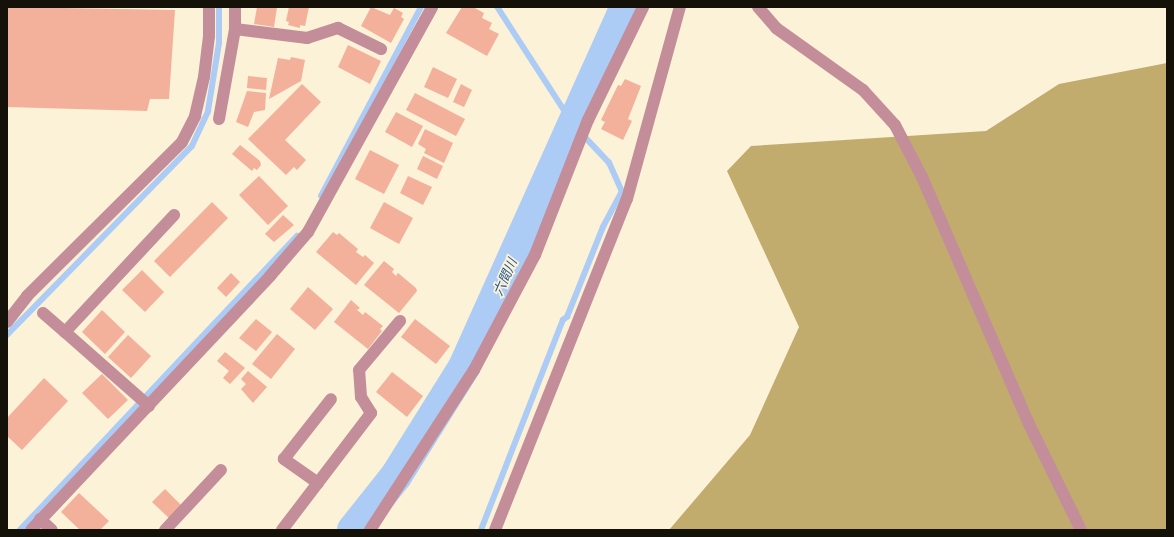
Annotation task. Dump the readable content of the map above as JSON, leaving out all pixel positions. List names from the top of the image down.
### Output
{
  "water": ["六間川"]
}
